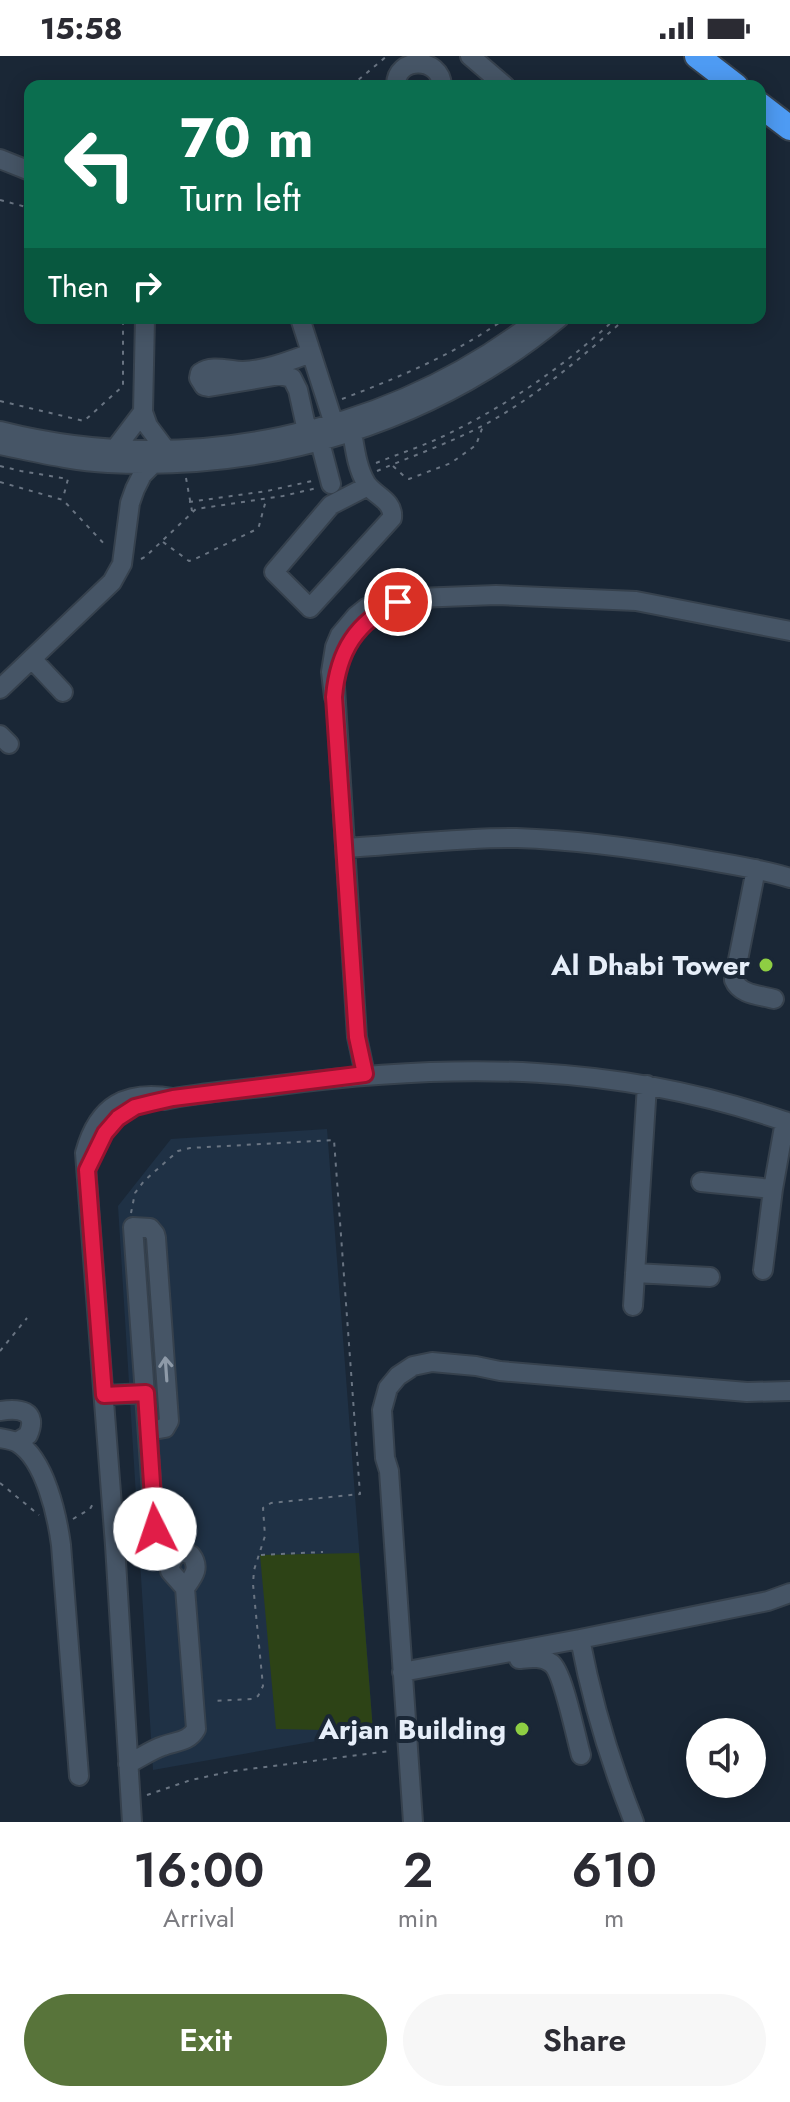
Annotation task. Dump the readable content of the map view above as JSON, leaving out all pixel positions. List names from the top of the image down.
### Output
{
  "places": ["Al Dhabi Tower", "Arjan Building"],
  "page": {
    "status": "15:58",
    "turn": ["70 m", "Turn left"],
    "then": "Then",
    "eta": [
      "16:00",
      "Arrival",
      "2",
      "min",
      "610",
      "m"
    ],
    "buttons": ["Exit", "Share"]
  }
}
